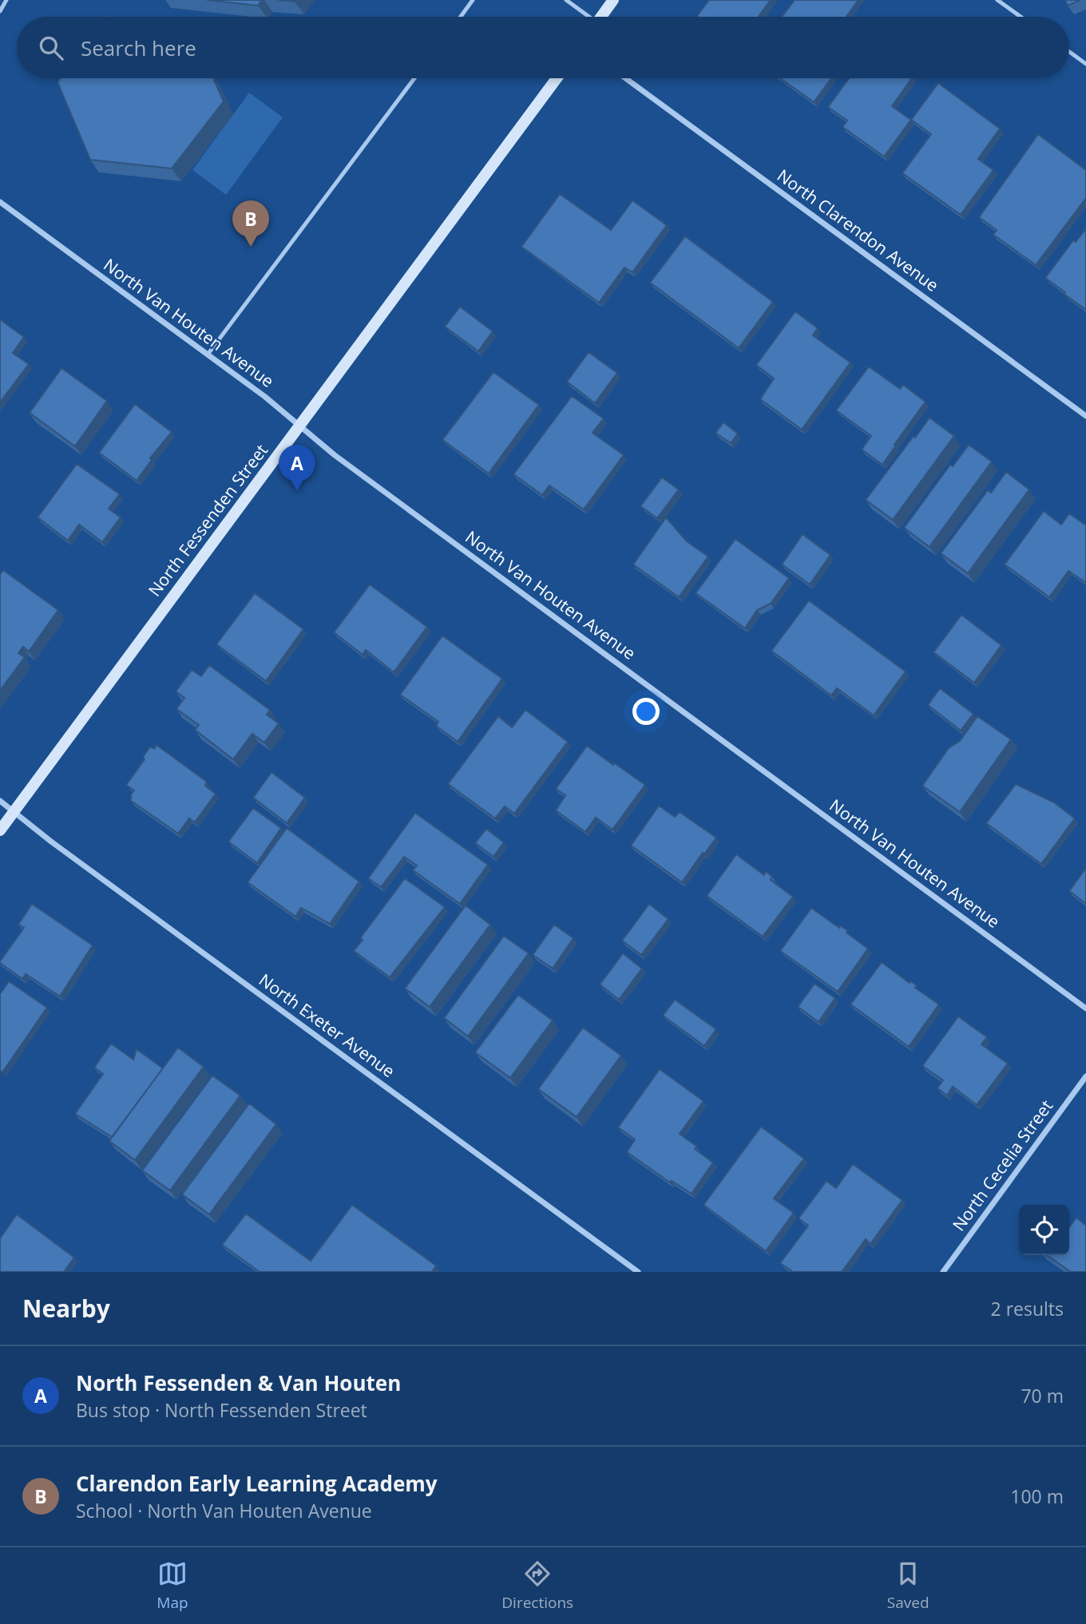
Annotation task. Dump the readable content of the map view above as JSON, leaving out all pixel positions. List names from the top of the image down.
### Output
{
  "streets": {
    "street": [
      "North Clarendon Avenue",
      "North Van Houten Avenue",
      "North Fessenden Street",
      "North Exeter Avenue",
      "North Cecelia Street"
    ]
  },
  "crossings": [
    ["North Van Houten Avenue", "North Fessenden Street"],
    ["North Fessenden Street", "North Exeter Avenue"]
  ],
  "page": {
    "search": "Search here",
    "pins": ["B", "A"],
    "heading": ["Nearby", "2 results"],
    "list": [
      {
        "mark": "A",
        "name": "North Fessenden & Van Houten",
        "note": "Bus stop · North Fessenden Street",
        "value": "70 m"
      },
      {
        "mark": "B",
        "name": "Clarendon Early Learning Academy",
        "note": "School · North Van Houten Avenue",
        "value": "100 m"
      }
    ],
    "nav": ["Map", "Directions", "Saved"]
  }
}
